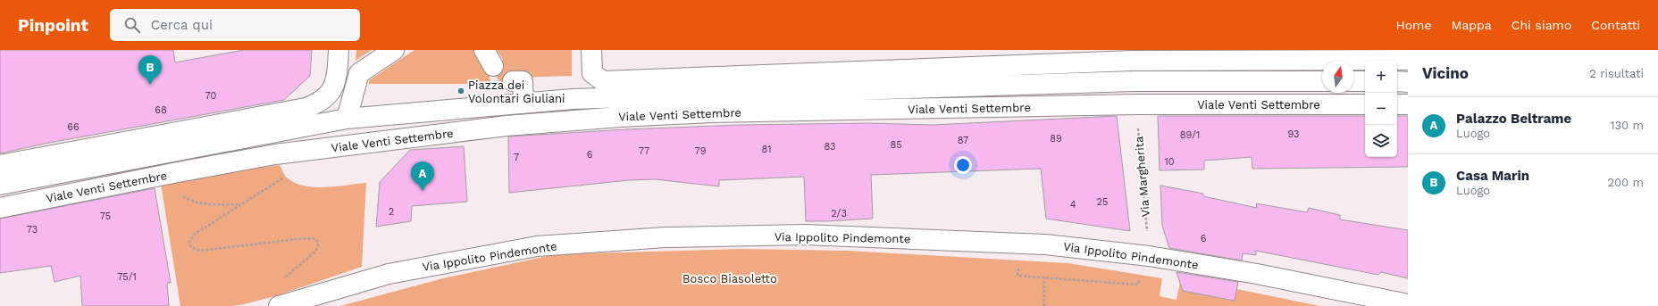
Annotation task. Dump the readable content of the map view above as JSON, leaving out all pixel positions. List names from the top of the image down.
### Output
{
  "streets": {
    "street": ["Viale Venti Settembre", "Via Ippolito Pindemonte"],
    "path": ["Via Margherita"]
  },
  "parks": ["Bosco Biasoletto"],
  "places": ["Piazza dei Volontari Giuliani"],
  "house_numbers": [
    "70",
    "68",
    "66",
    "93",
    "89/1",
    "89",
    "87",
    "85",
    "83",
    "81",
    "77",
    "79",
    "6",
    "7",
    "10",
    "25",
    "4",
    "2",
    "2/3",
    "75",
    "73",
    "6",
    "75/1"
  ],
  "north": "top",
  "page": {
    "header": "Pinpoint",
    "search": "Cerca qui",
    "nav": [
      "Home",
      "Mappa",
      "Chi siamo",
      "Contatti"
    ],
    "heading": ["Vicino", "2 risultati"],
    "pins": ["B", "A"],
    "map_buttons": ["+", "−"],
    "list": [
      {
        "mark": "A",
        "name": "Palazzo Beltrame",
        "note": "Luogo",
        "value": "130 m"
      },
      {
        "mark": "B",
        "name": "Casa Marin",
        "note": "Luogo",
        "value": "200 m"
      }
    ]
  }
}
